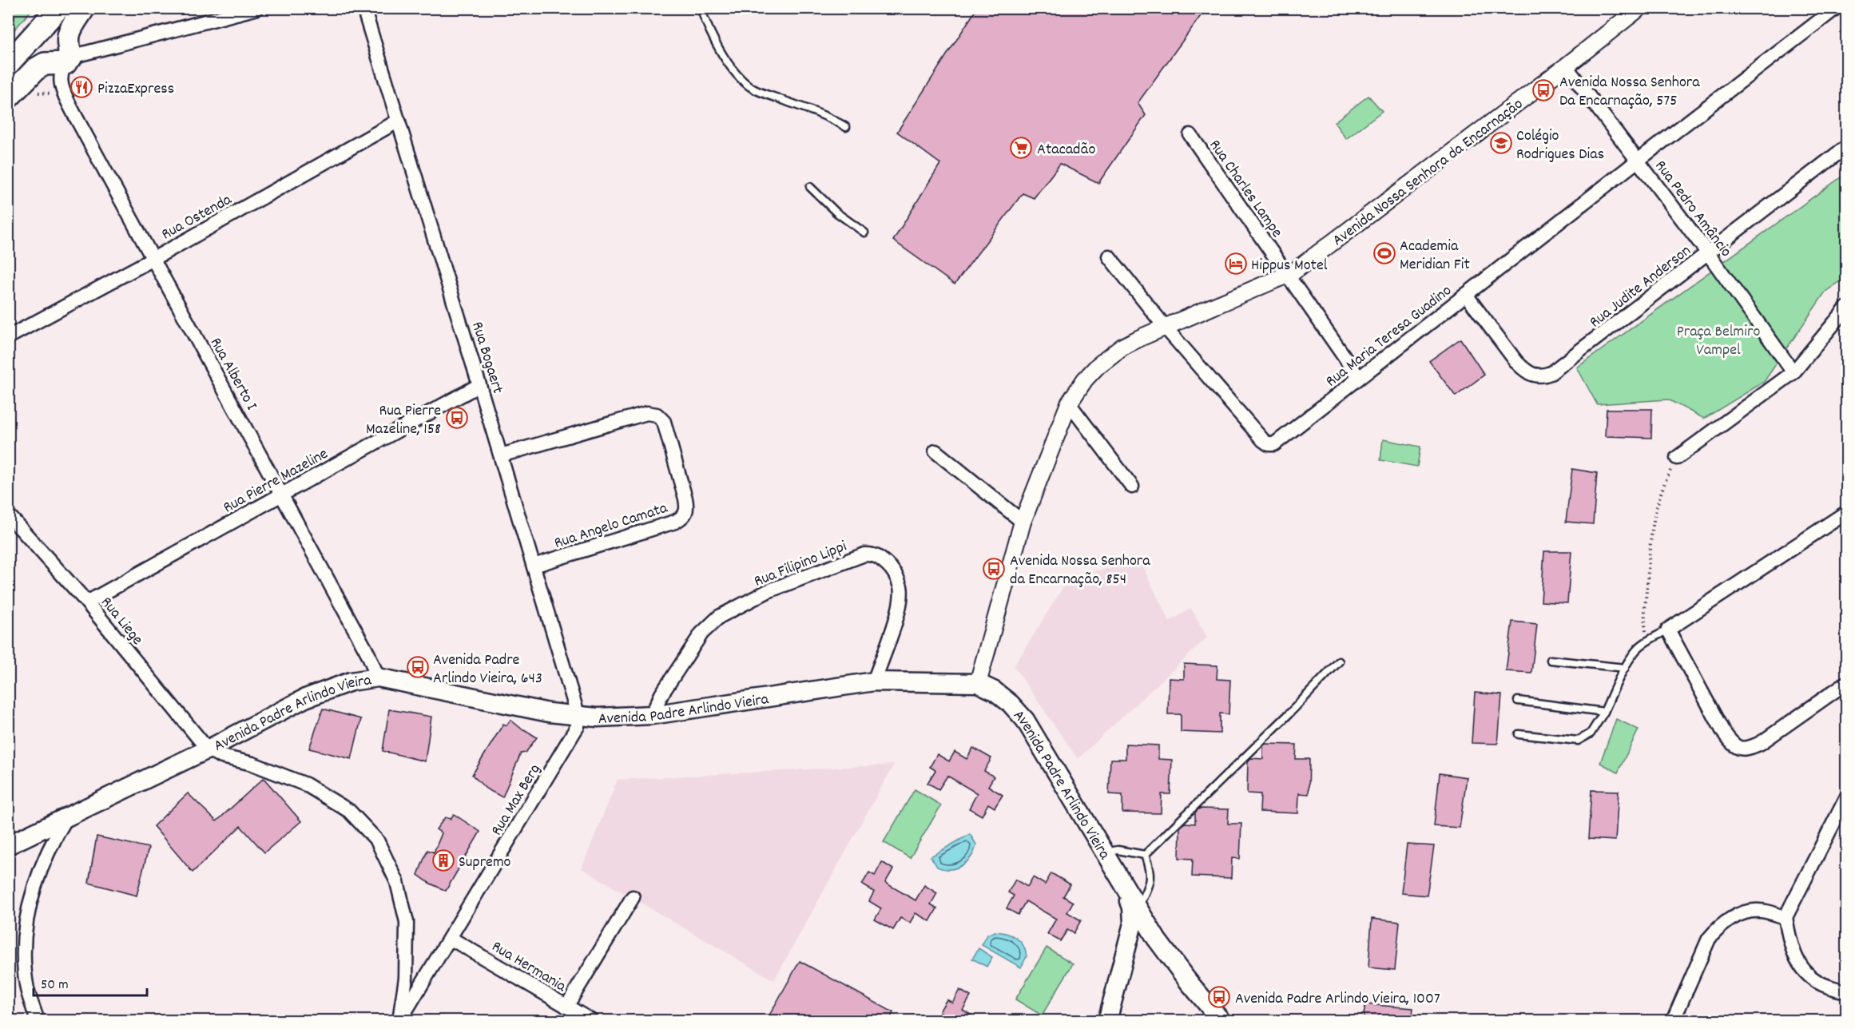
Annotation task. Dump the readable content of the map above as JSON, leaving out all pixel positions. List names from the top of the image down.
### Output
{
  "streets": {
    "main road": ["Avenida Padre Arlindo Vieira"],
    "street": [
      "Avenida Nossa Senhora da Encarnação",
      "Rua Charles Lampe",
      "Rua Pedro Amâncio",
      "Rua Ostenda",
      "Rua Judite Anderson",
      "Rua Maria Teresa Guadino",
      "Rua Bogaert",
      "Rua Alberto I",
      "Rua Pierre Mazeline",
      "Rua Angelo Camata",
      "Rua Filipino Lippi",
      "Rua Liege",
      "Rua Max Berg",
      "Rua Hermania"
    ]
  },
  "crossings": [
    ["Avenida Nossa Senhora da Encarnação", "Rua Charles Lampe"],
    ["Avenida Nossa Senhora da Encarnação", "Rua Pedro Amâncio"],
    ["Avenida Nossa Senhora da Encarnação", "Rua Maria Teresa Guadino"],
    ["Avenida Nossa Senhora da Encarnação", "Avenida Padre Arlindo Vieira"],
    ["Rua Charles Lampe", "Rua Maria Teresa Guadino"],
    ["Rua Pedro Amâncio", "Rua Judite Anderson"],
    ["Rua Pedro Amâncio", "Rua Maria Teresa Guadino"],
    ["Rua Ostenda", "Rua Bogaert"],
    ["Rua Ostenda", "Rua Alberto I"],
    ["Rua Judite Anderson", "Rua Maria Teresa Guadino"],
    ["Rua Bogaert", "Rua Pierre Mazeline"],
    ["Rua Bogaert", "Rua Angelo Camata"],
    ["Rua Bogaert", "Avenida Padre Arlindo Vieira"],
    ["Rua Bogaert", "Rua Max Berg"],
    ["Rua Alberto I", "Rua Pierre Mazeline"],
    ["Rua Alberto I", "Avenida Padre Arlindo Vieira"],
    ["Rua Pierre Mazeline", "Rua Liege"],
    ["Rua Filipino Lippi", "Avenida Padre Arlindo Vieira"],
    ["Rua Liege", "Avenida Padre Arlindo Vieira"],
    ["Avenida Padre Arlindo Vieira", "Rua Max Berg"],
    ["Rua Max Berg", "Rua Hermania"]
  ],
  "parks": ["Praça Belmiro Vampel"],
  "places": {
    "restaurant": ["PizzaExpress"],
    "bus stop": [
      "Avenida Nossa Senhora Da Encarnação, 575",
      "Rua Pierre Mazeline, 158",
      "Avenida Nossa Senhora da Encarnação, 854",
      "Avenida Padre Arlindo Vieira, 643",
      "Avenida Padre Arlindo Vieira, 1007"
    ],
    "school or university": ["Colégio Rodrigues Dias"],
    "supermarket": ["Atacadão"],
    "sports": ["Academia Meridian Fit"],
    "hotel": ["Hippus Motel"],
    "building": ["Supremo"]
  },
  "scale_bar": "50 m"
}
